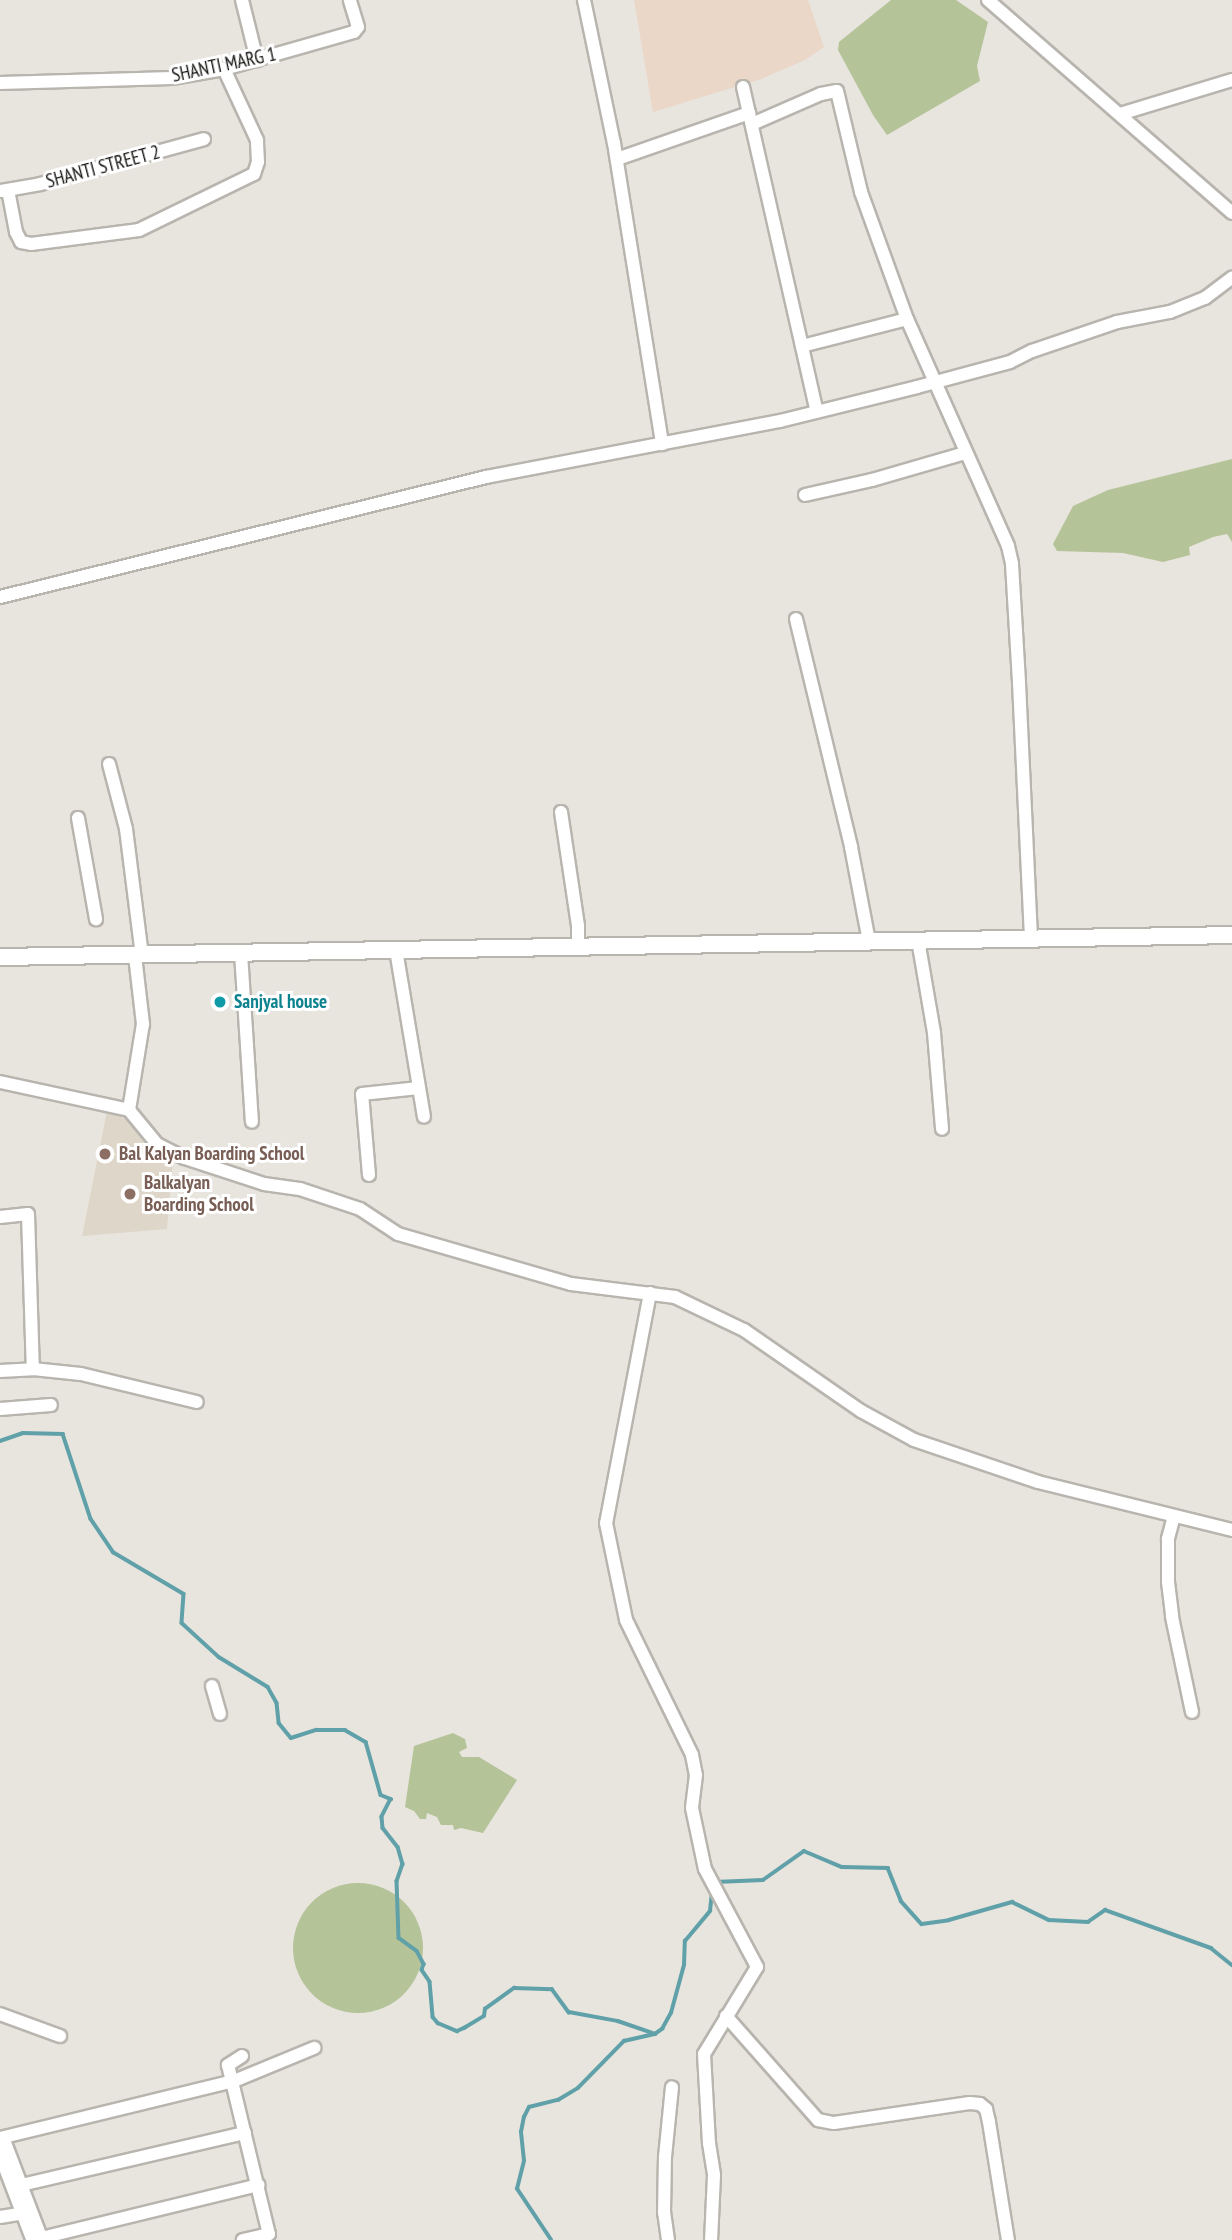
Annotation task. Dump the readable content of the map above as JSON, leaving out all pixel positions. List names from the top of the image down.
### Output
{
  "streets": {
    "street": ["SHANTI MARG 1", "SHANTI STREET 2"]
  },
  "places": ["Sanjyal house", "Bal Kalyan Boarding School", "Balkalyan Boarding School"]
}
